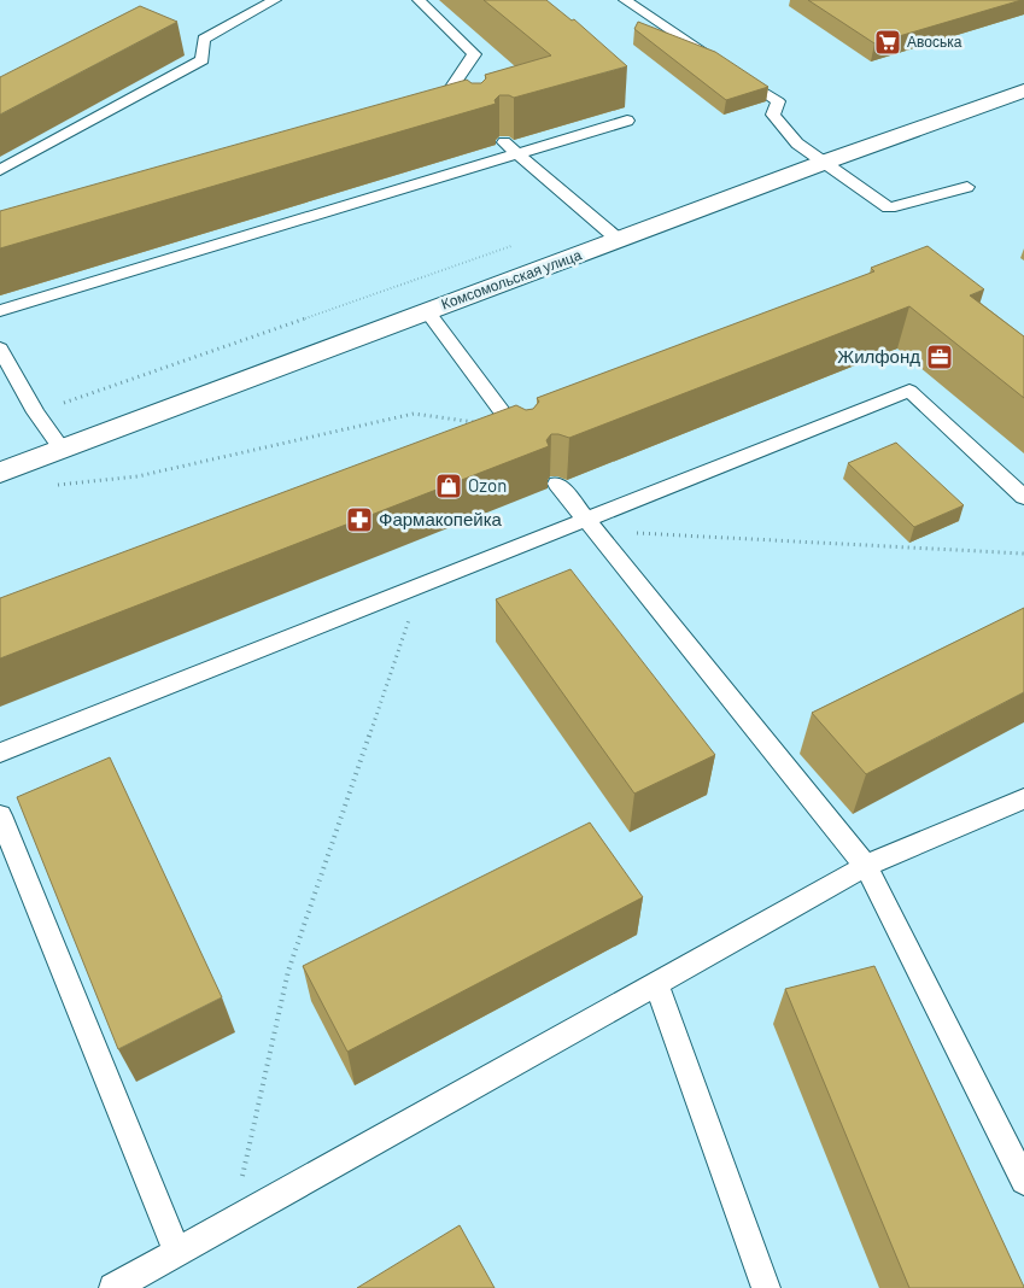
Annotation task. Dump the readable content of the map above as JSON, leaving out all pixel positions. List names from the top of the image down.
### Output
{
  "streets": {
    "main road": ["Комсомольская улица"]
  },
  "places": {
    "supermarket": ["Авоська"],
    "office": ["Жилфонд"],
    "shop": ["Ozon"],
    "pharmacy": ["Фармакопейка"]
  }
}
